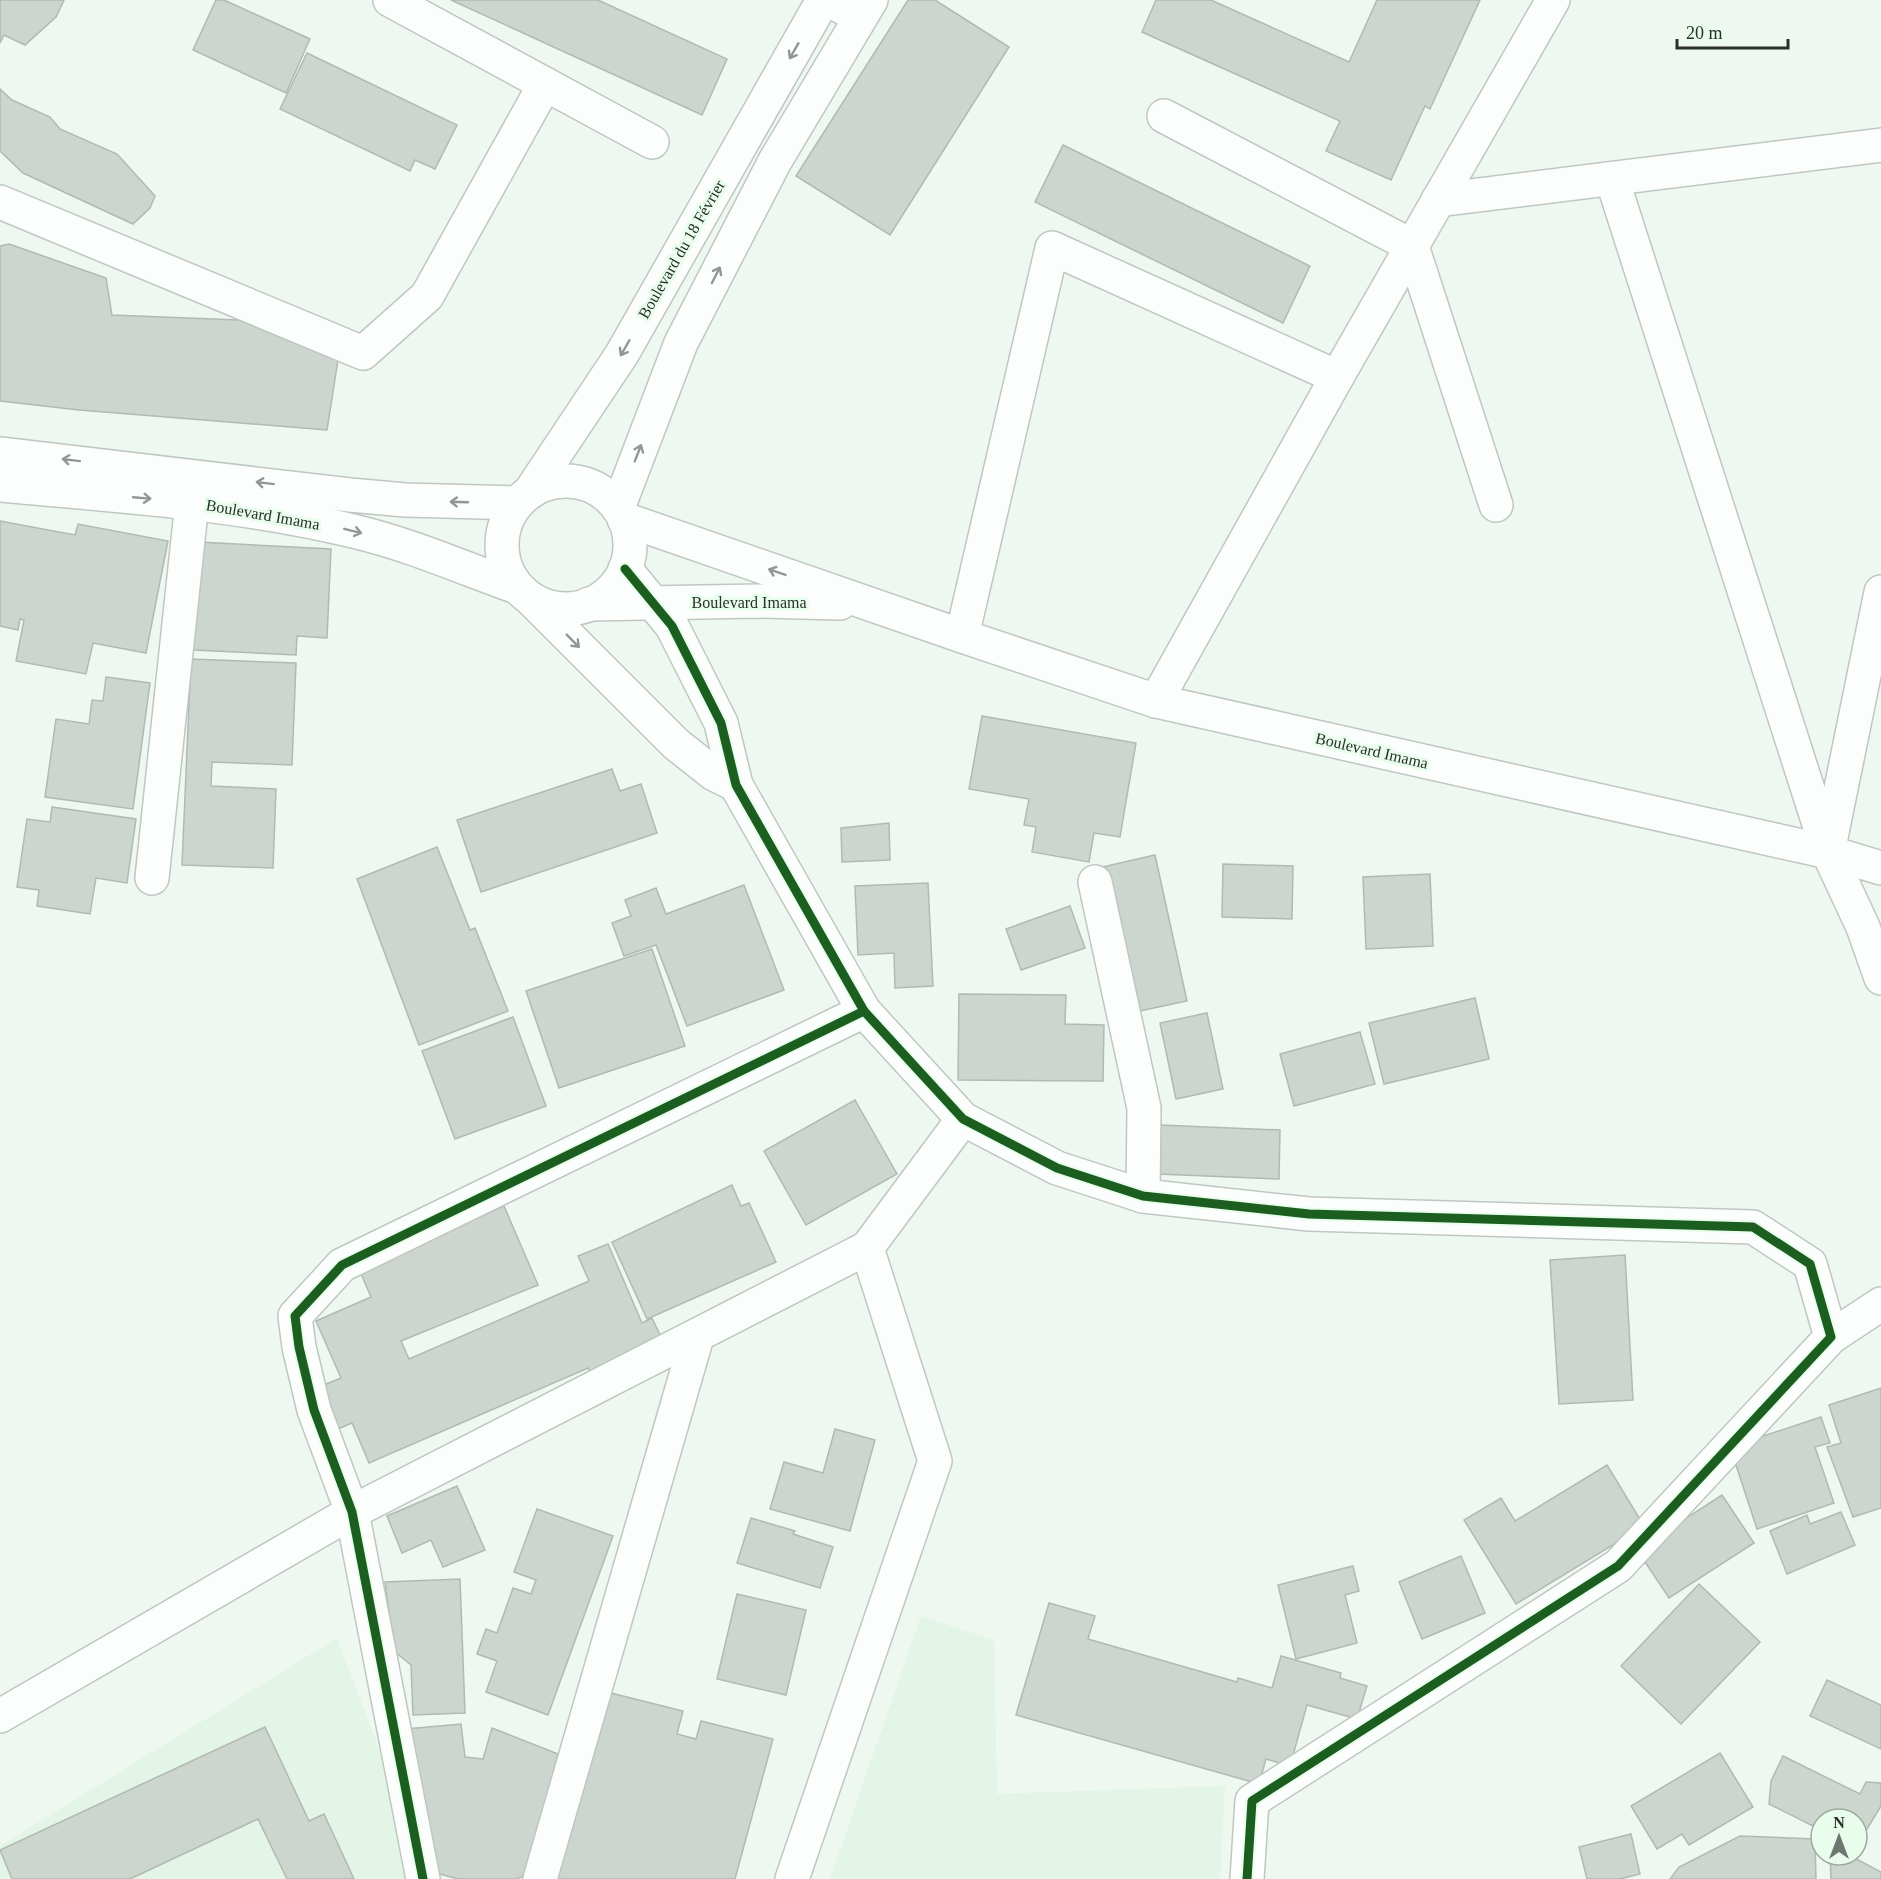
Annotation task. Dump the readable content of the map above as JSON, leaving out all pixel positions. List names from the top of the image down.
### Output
{
  "streets": {
    "street": ["Boulevard du 18 Février", "Boulevard Imama"]
  },
  "crossings": [
    ["Boulevard du 18 Février", "Boulevard Imama"]
  ],
  "scale_bar": "20 m",
  "north": "top"
}
